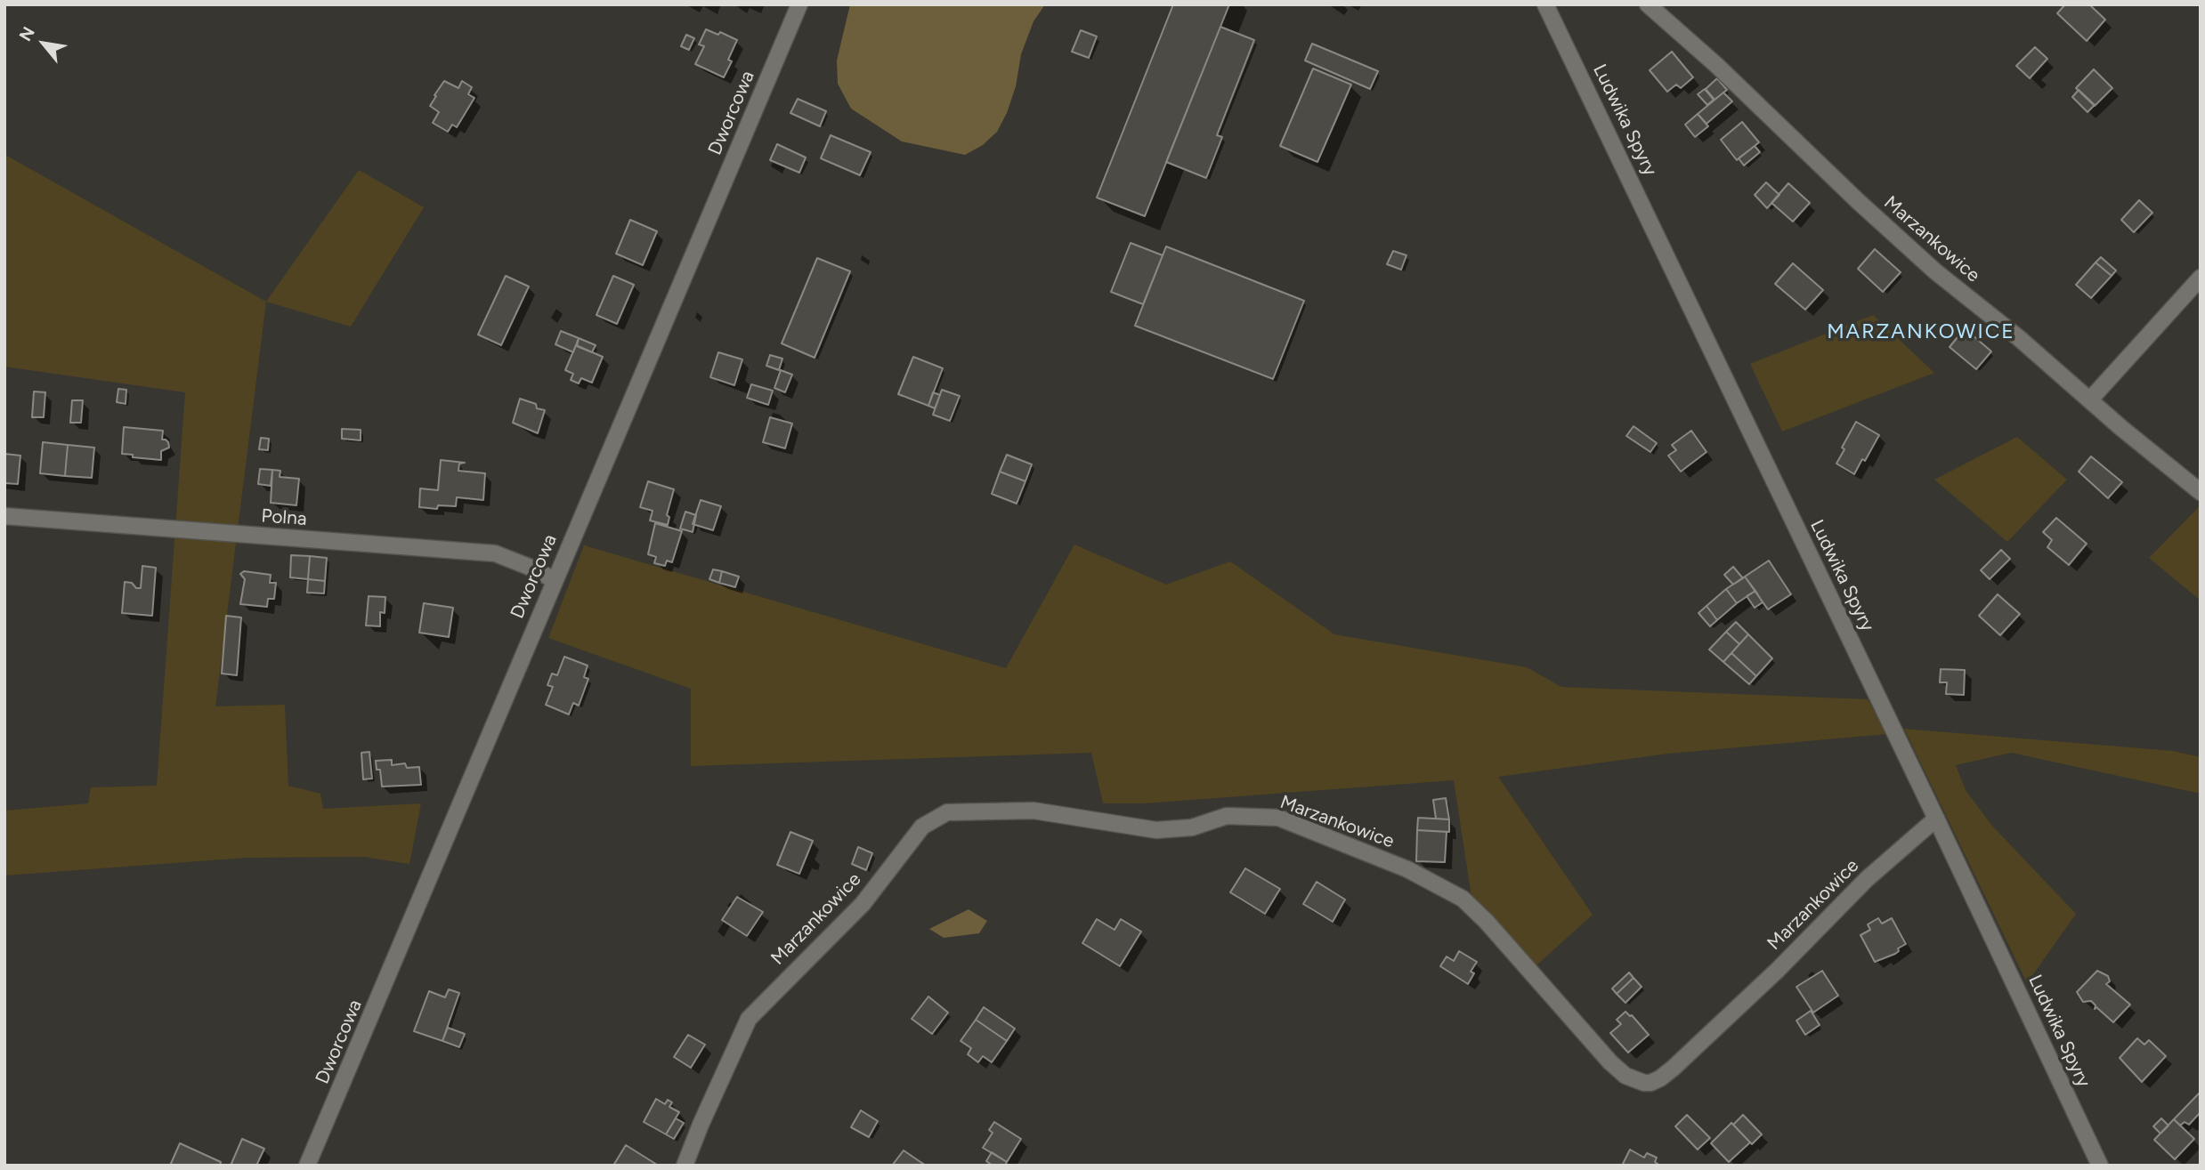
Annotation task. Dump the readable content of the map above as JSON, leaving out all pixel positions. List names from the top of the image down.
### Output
{
  "streets": {
    "street": [
      "Dworcowa",
      "Ludwika Spyry",
      "Marzankowice",
      "Polna"
    ]
  },
  "crossings": [
    ["Dworcowa", "Polna"],
    ["Ludwika Spyry", "Marzankowice"]
  ],
  "districts": ["MARZANKOWICE"],
  "north": "top left"
}
